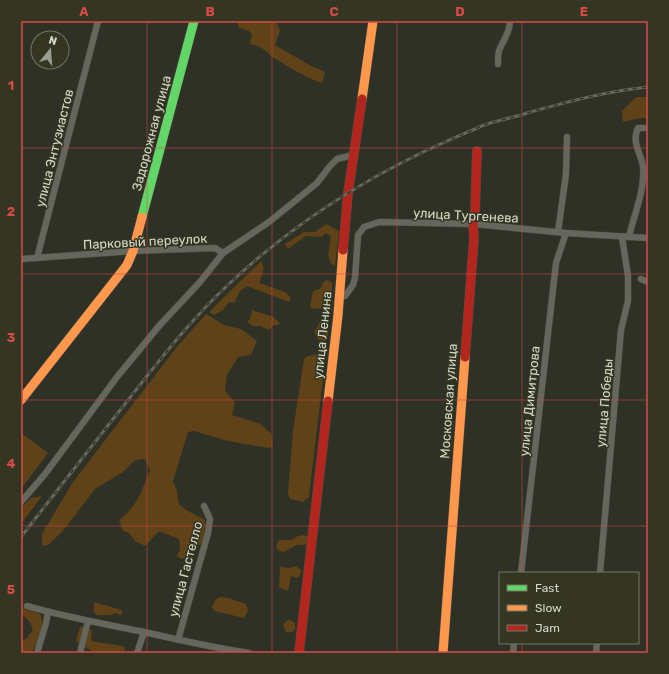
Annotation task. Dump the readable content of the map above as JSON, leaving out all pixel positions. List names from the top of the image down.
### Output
{
  "streets": {
    "street": [
      "Задорожная улица",
      "улица Энтузиастов",
      "улица Тургенева",
      "Парковый переулок",
      "улица Ленина",
      "Московская улица",
      "улица Димитрова",
      "улица Победы",
      "улица Гастелло"
    ]
  },
  "crossings": [
    ["Задорожная улица", "Парковый переулок"],
    ["улица Энтузиастов", "Парковый переулок"],
    ["улица Тургенева", "улица Ленина"],
    ["улица Тургенева", "Московская улица"],
    ["улица Тургенева", "улица Димитрова"],
    ["улица Тургенева", "улица Победы"],
    ["Парковый переулок", "улица Ленина"]
  ],
  "legend": ["Fast", "Slow", "Jam"],
  "north": "top",
  "grid": {
    "columns": [
      "A",
      "B",
      "C",
      "D",
      "E"
    ],
    "rows": [
      "1",
      "2",
      "3",
      "4",
      "5"
    ]
  }
}
